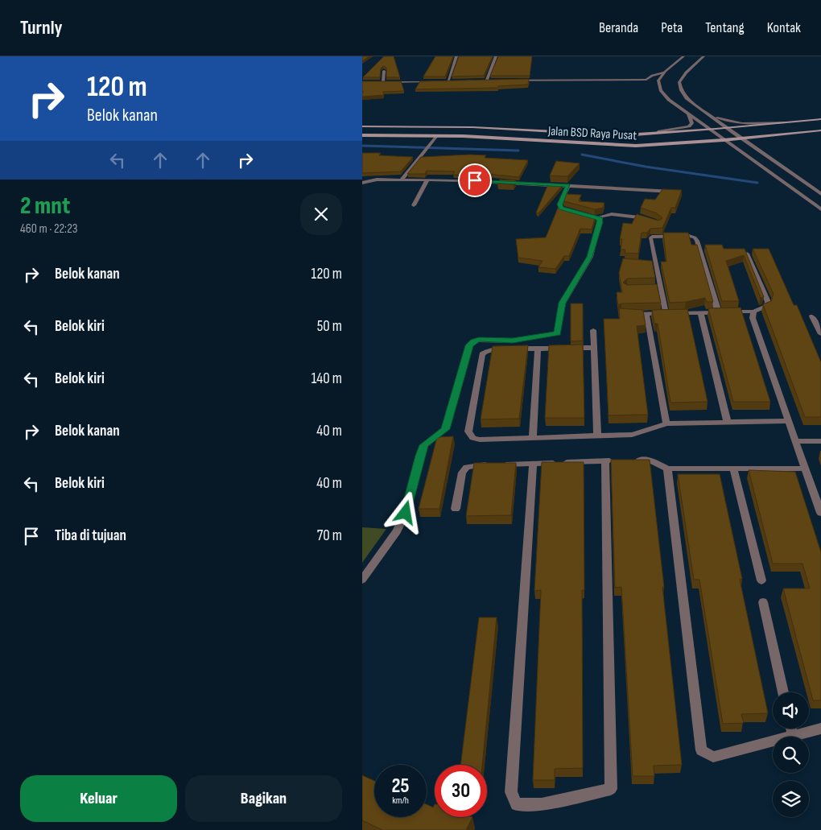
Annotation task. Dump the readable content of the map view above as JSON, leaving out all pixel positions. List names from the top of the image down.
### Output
{
  "streets": {
    "main road": ["Jalan BSD Raya Pusat"]
  },
  "page": {
    "header": "Turnly",
    "nav": [
      "Beranda",
      "Peta",
      "Tentang",
      "Kontak"
    ],
    "turn": ["120 m", "Belok kanan"],
    "heading": ["2 mnt", "460 m · 22:23"],
    "list": [
      {
        "name": "Belok kanan",
        "value": "120 m"
      },
      {
        "name": "Belok kiri",
        "value": "50 m"
      },
      {
        "name": "Belok kiri",
        "value": "140 m"
      },
      {
        "name": "Belok kanan",
        "value": "40 m"
      },
      {
        "name": "Belok kiri",
        "value": "40 m"
      },
      {
        "name": "Tiba di tujuan",
        "value": "70 m"
      }
    ],
    "speed": "25 km/h",
    "limit": "30",
    "buttons": ["Keluar", "Bagikan"]
  }
}
